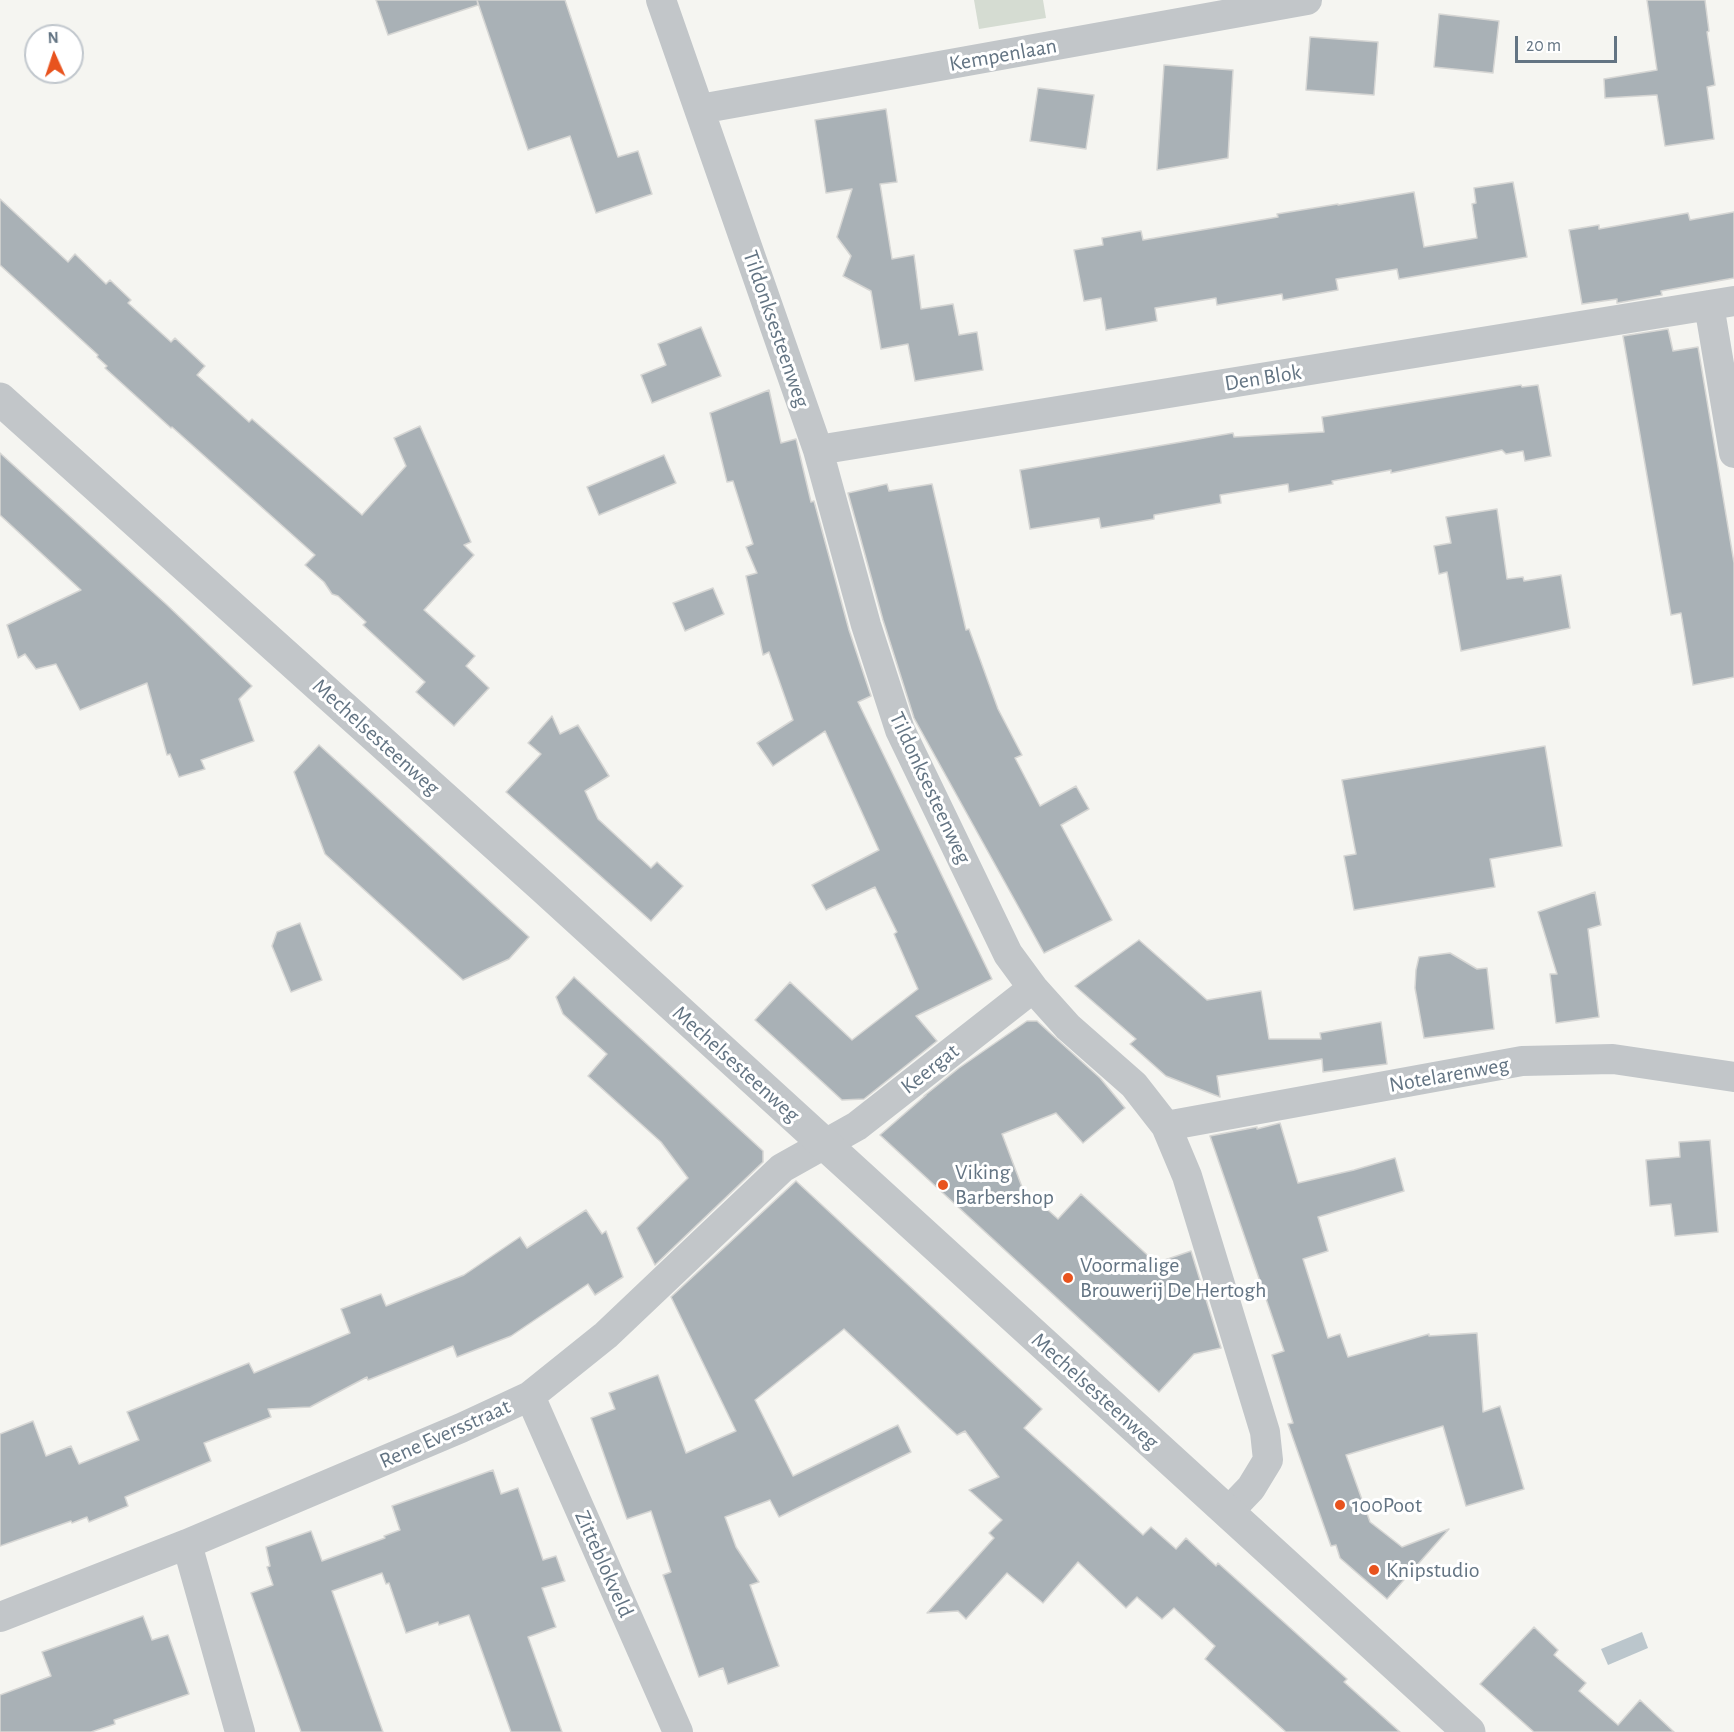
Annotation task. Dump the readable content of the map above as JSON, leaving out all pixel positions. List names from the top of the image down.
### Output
{
  "streets": {
    "street": [
      "Kempenlaan",
      "Tildonksesteenweg",
      "Den Blok",
      "Mechelsesteenweg",
      "Keergat",
      "Notelarenweg",
      "Rene Eversstraat",
      "Zitteblokveld"
    ]
  },
  "crossings": [
    ["Kempenlaan", "Tildonksesteenweg"],
    ["Tildonksesteenweg", "Den Blok"],
    ["Tildonksesteenweg", "Mechelsesteenweg"],
    ["Tildonksesteenweg", "Keergat"],
    ["Tildonksesteenweg", "Notelarenweg"],
    ["Mechelsesteenweg", "Keergat"],
    ["Mechelsesteenweg", "Rene Eversstraat"],
    ["Keergat", "Rene Eversstraat"],
    ["Rene Eversstraat", "Zitteblokveld"]
  ],
  "places": [
    "Viking Barbershop",
    "Voormalige Brouwerij De Hertogh",
    "100Poot",
    "Knipstudio"
  ],
  "scale_bar": "20 m",
  "north": "top"
}
